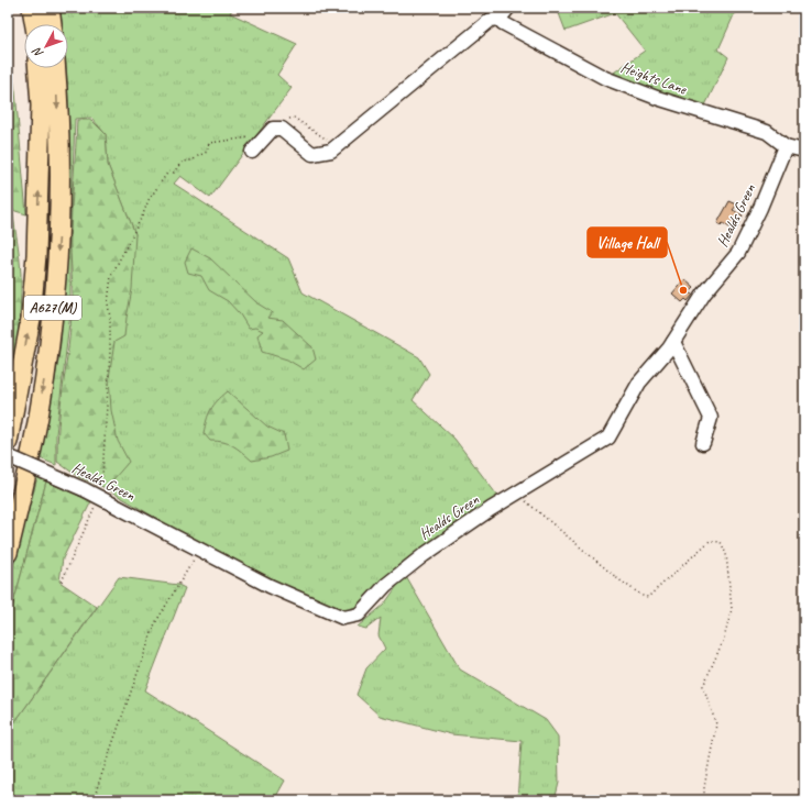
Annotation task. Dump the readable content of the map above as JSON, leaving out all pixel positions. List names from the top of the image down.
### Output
{
  "streets": {
    "highway": ["A627(M)"],
    "street": ["Heights Lane", "Healds Green"]
  },
  "crossings": [
    ["Heights Lane", "Healds Green"]
  ],
  "places": ["Village Hall"],
  "north": "bottom left"
}
